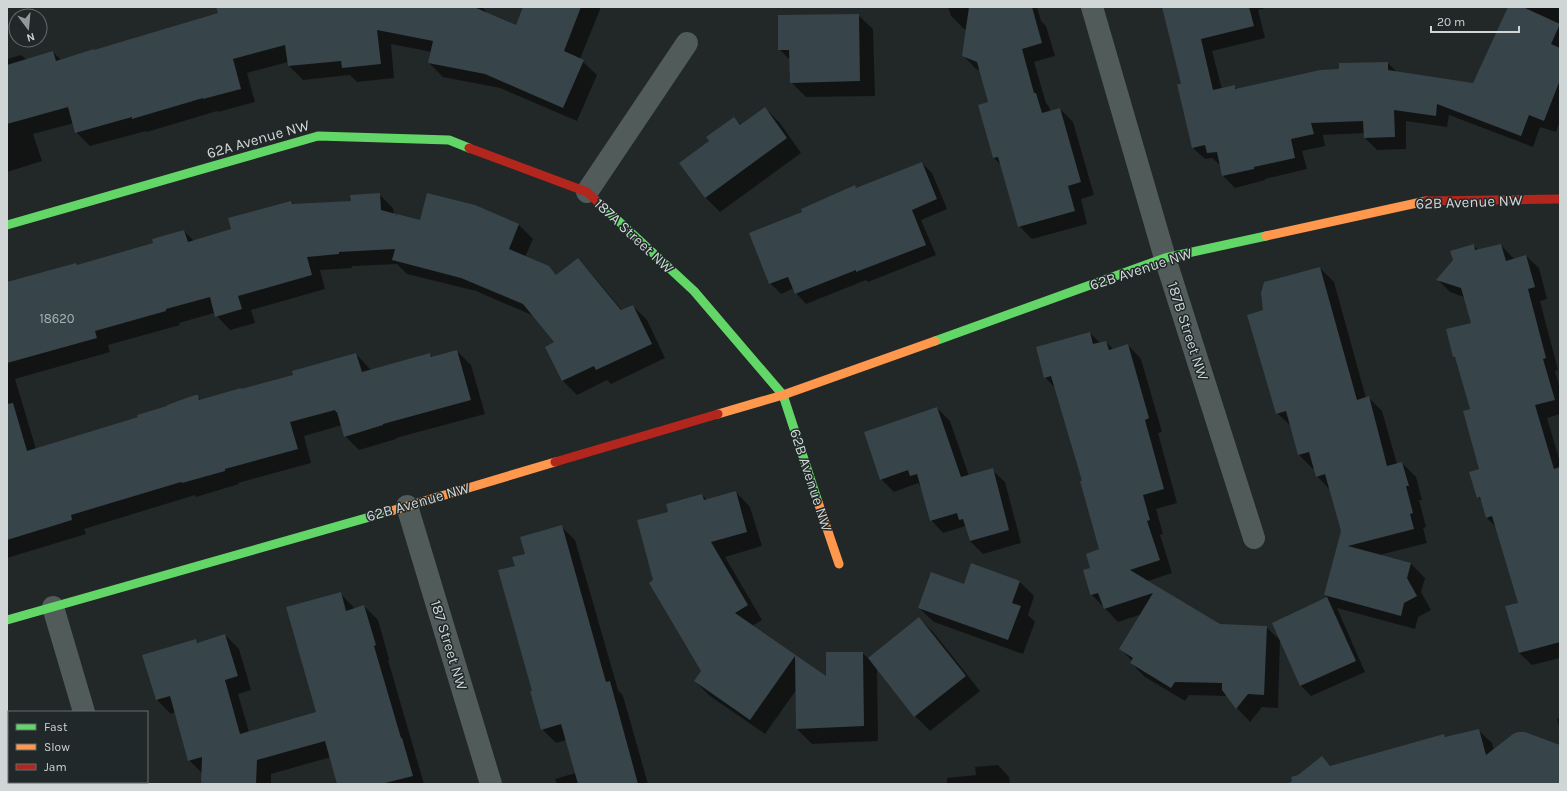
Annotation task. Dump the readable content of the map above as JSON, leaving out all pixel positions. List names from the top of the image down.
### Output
{
  "streets": {
    "street": [
      "62A Avenue NW",
      "62B Avenue NW",
      "187A Street NW",
      "187B Street NW",
      "187 Street NW"
    ]
  },
  "crossings": [
    ["62A Avenue NW", "187A Street NW"],
    ["62B Avenue NW", "187A Street NW"],
    ["62B Avenue NW", "187B Street NW"],
    ["62B Avenue NW", "187 Street NW"]
  ],
  "house_numbers": ["18620"],
  "legend": ["Fast", "Slow", "Jam"],
  "scale_bar": "20 m",
  "north": "bottom"
}
